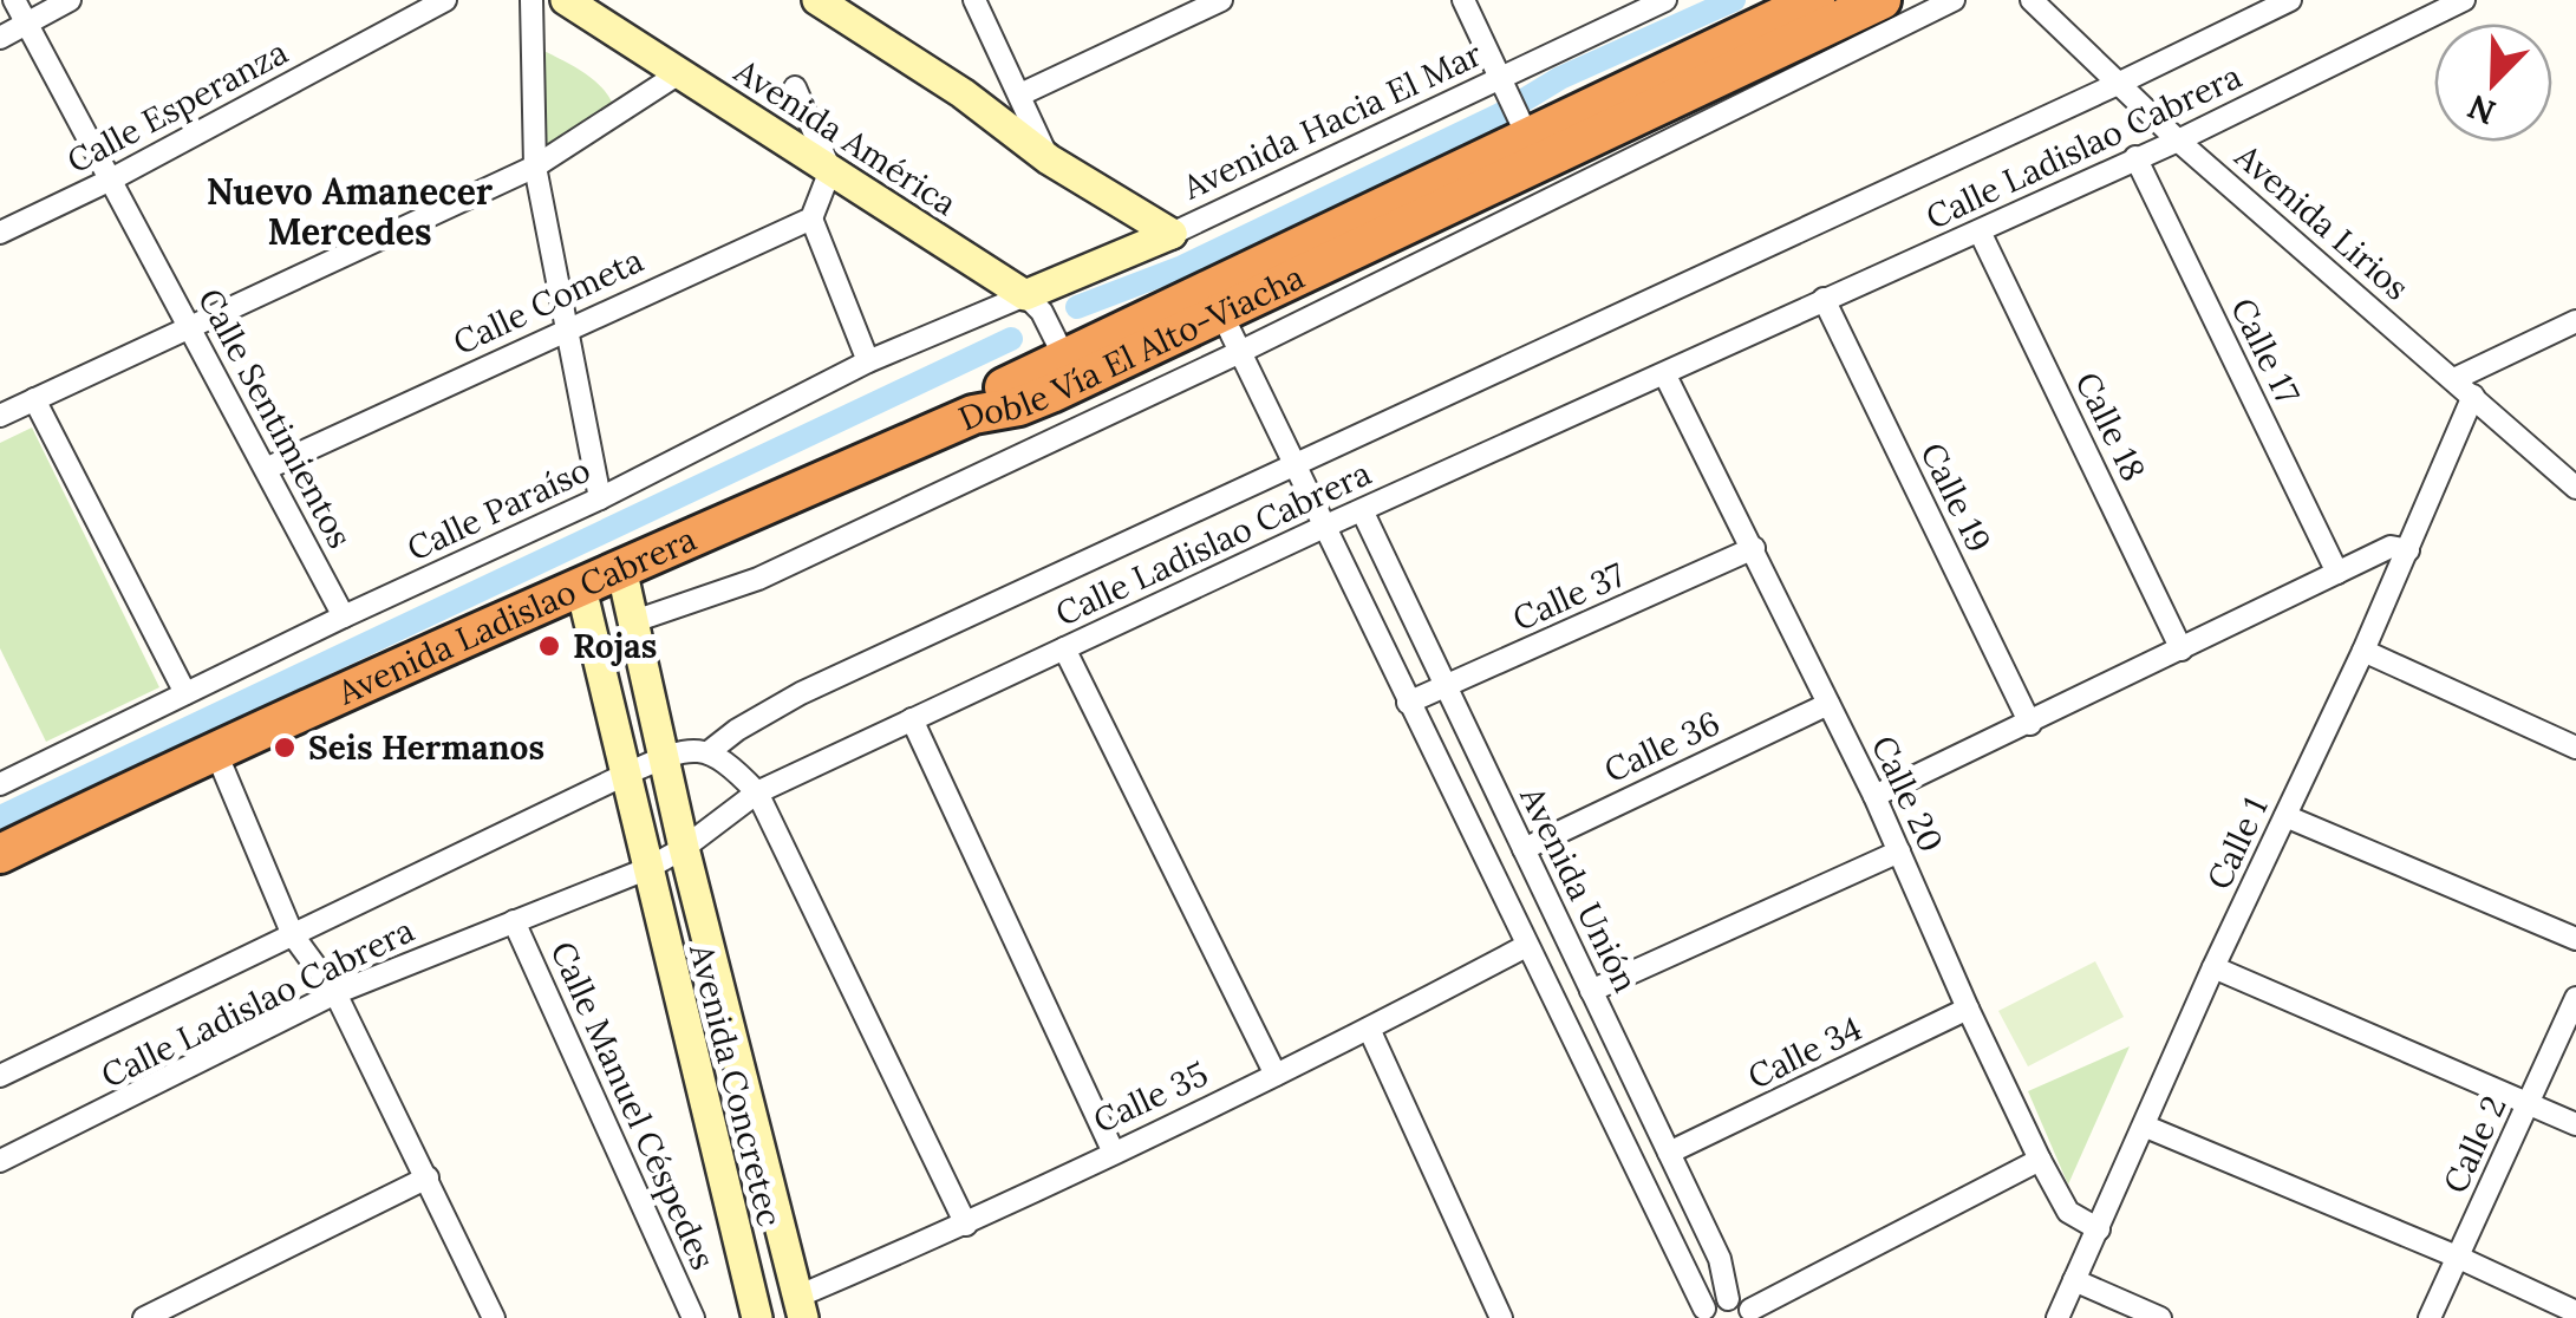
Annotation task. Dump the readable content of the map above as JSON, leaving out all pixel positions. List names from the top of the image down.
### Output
{
  "streets": {
    "highway": ["Doble Vía El Alto-Viacha", "Avenida Ladislao Cabrera"],
    "street": [
      "Calle Esperanza",
      "Avenida Hacia El Mar",
      "Avenida América",
      "Calle Ladislao Cabrera",
      "Avenida Lirios",
      "Calle Cometa",
      "Calle 17",
      "Calle Sentimientos",
      "Calle 18",
      "Calle 19",
      "Calle Paraíso",
      "Calle 37",
      "Calle 36",
      "Calle 20",
      "Calle 1",
      "Avenida Unión",
      "Calle 34",
      "Avenida Concretec",
      "Calle 35",
      "Calle Manuel Céspedes",
      "Calle 2"
    ]
  },
  "crossings": [
    ["Calle Esperanza", "Calle Sentimientos"],
    ["Avenida Hacia El Mar", "Avenida América"],
    ["Avenida Hacia El Mar", "Calle Paraíso"],
    ["Avenida América", "Calle Paraíso"],
    ["Calle Ladislao Cabrera", "Avenida Lirios"],
    ["Calle Ladislao Cabrera", "Calle 17"],
    ["Calle Ladislao Cabrera", "Calle 18"],
    ["Calle Ladislao Cabrera", "Calle 19"],
    ["Calle Ladislao Cabrera", "Calle 20"],
    ["Calle Ladislao Cabrera", "Avenida Unión"],
    ["Calle Ladislao Cabrera", "Avenida Concretec"],
    ["Calle Ladislao Cabrera", "Calle Manuel Céspedes"],
    ["Avenida Lirios", "Calle 1"],
    ["Calle Cometa", "Calle Sentimientos"],
    ["Doble Vía El Alto-Viacha", "Avenida Ladislao Cabrera"],
    ["Calle Sentimientos", "Calle Paraíso"],
    ["Calle 37", "Calle 20"],
    ["Calle 37", "Avenida Unión"],
    ["Avenida Ladislao Cabrera", "Avenida Concretec"],
    ["Calle 36", "Calle 20"],
    ["Calle 36", "Avenida Unión"],
    ["Calle 20", "Calle 1"],
    ["Calle 20", "Calle 34"],
    ["Avenida Unión", "Calle 34"]
  ],
  "districts": ["Nuevo Amanecer Mercedes"],
  "places": ["Rojas", "Seis Hermanos"],
  "north": "bottom left"
}
